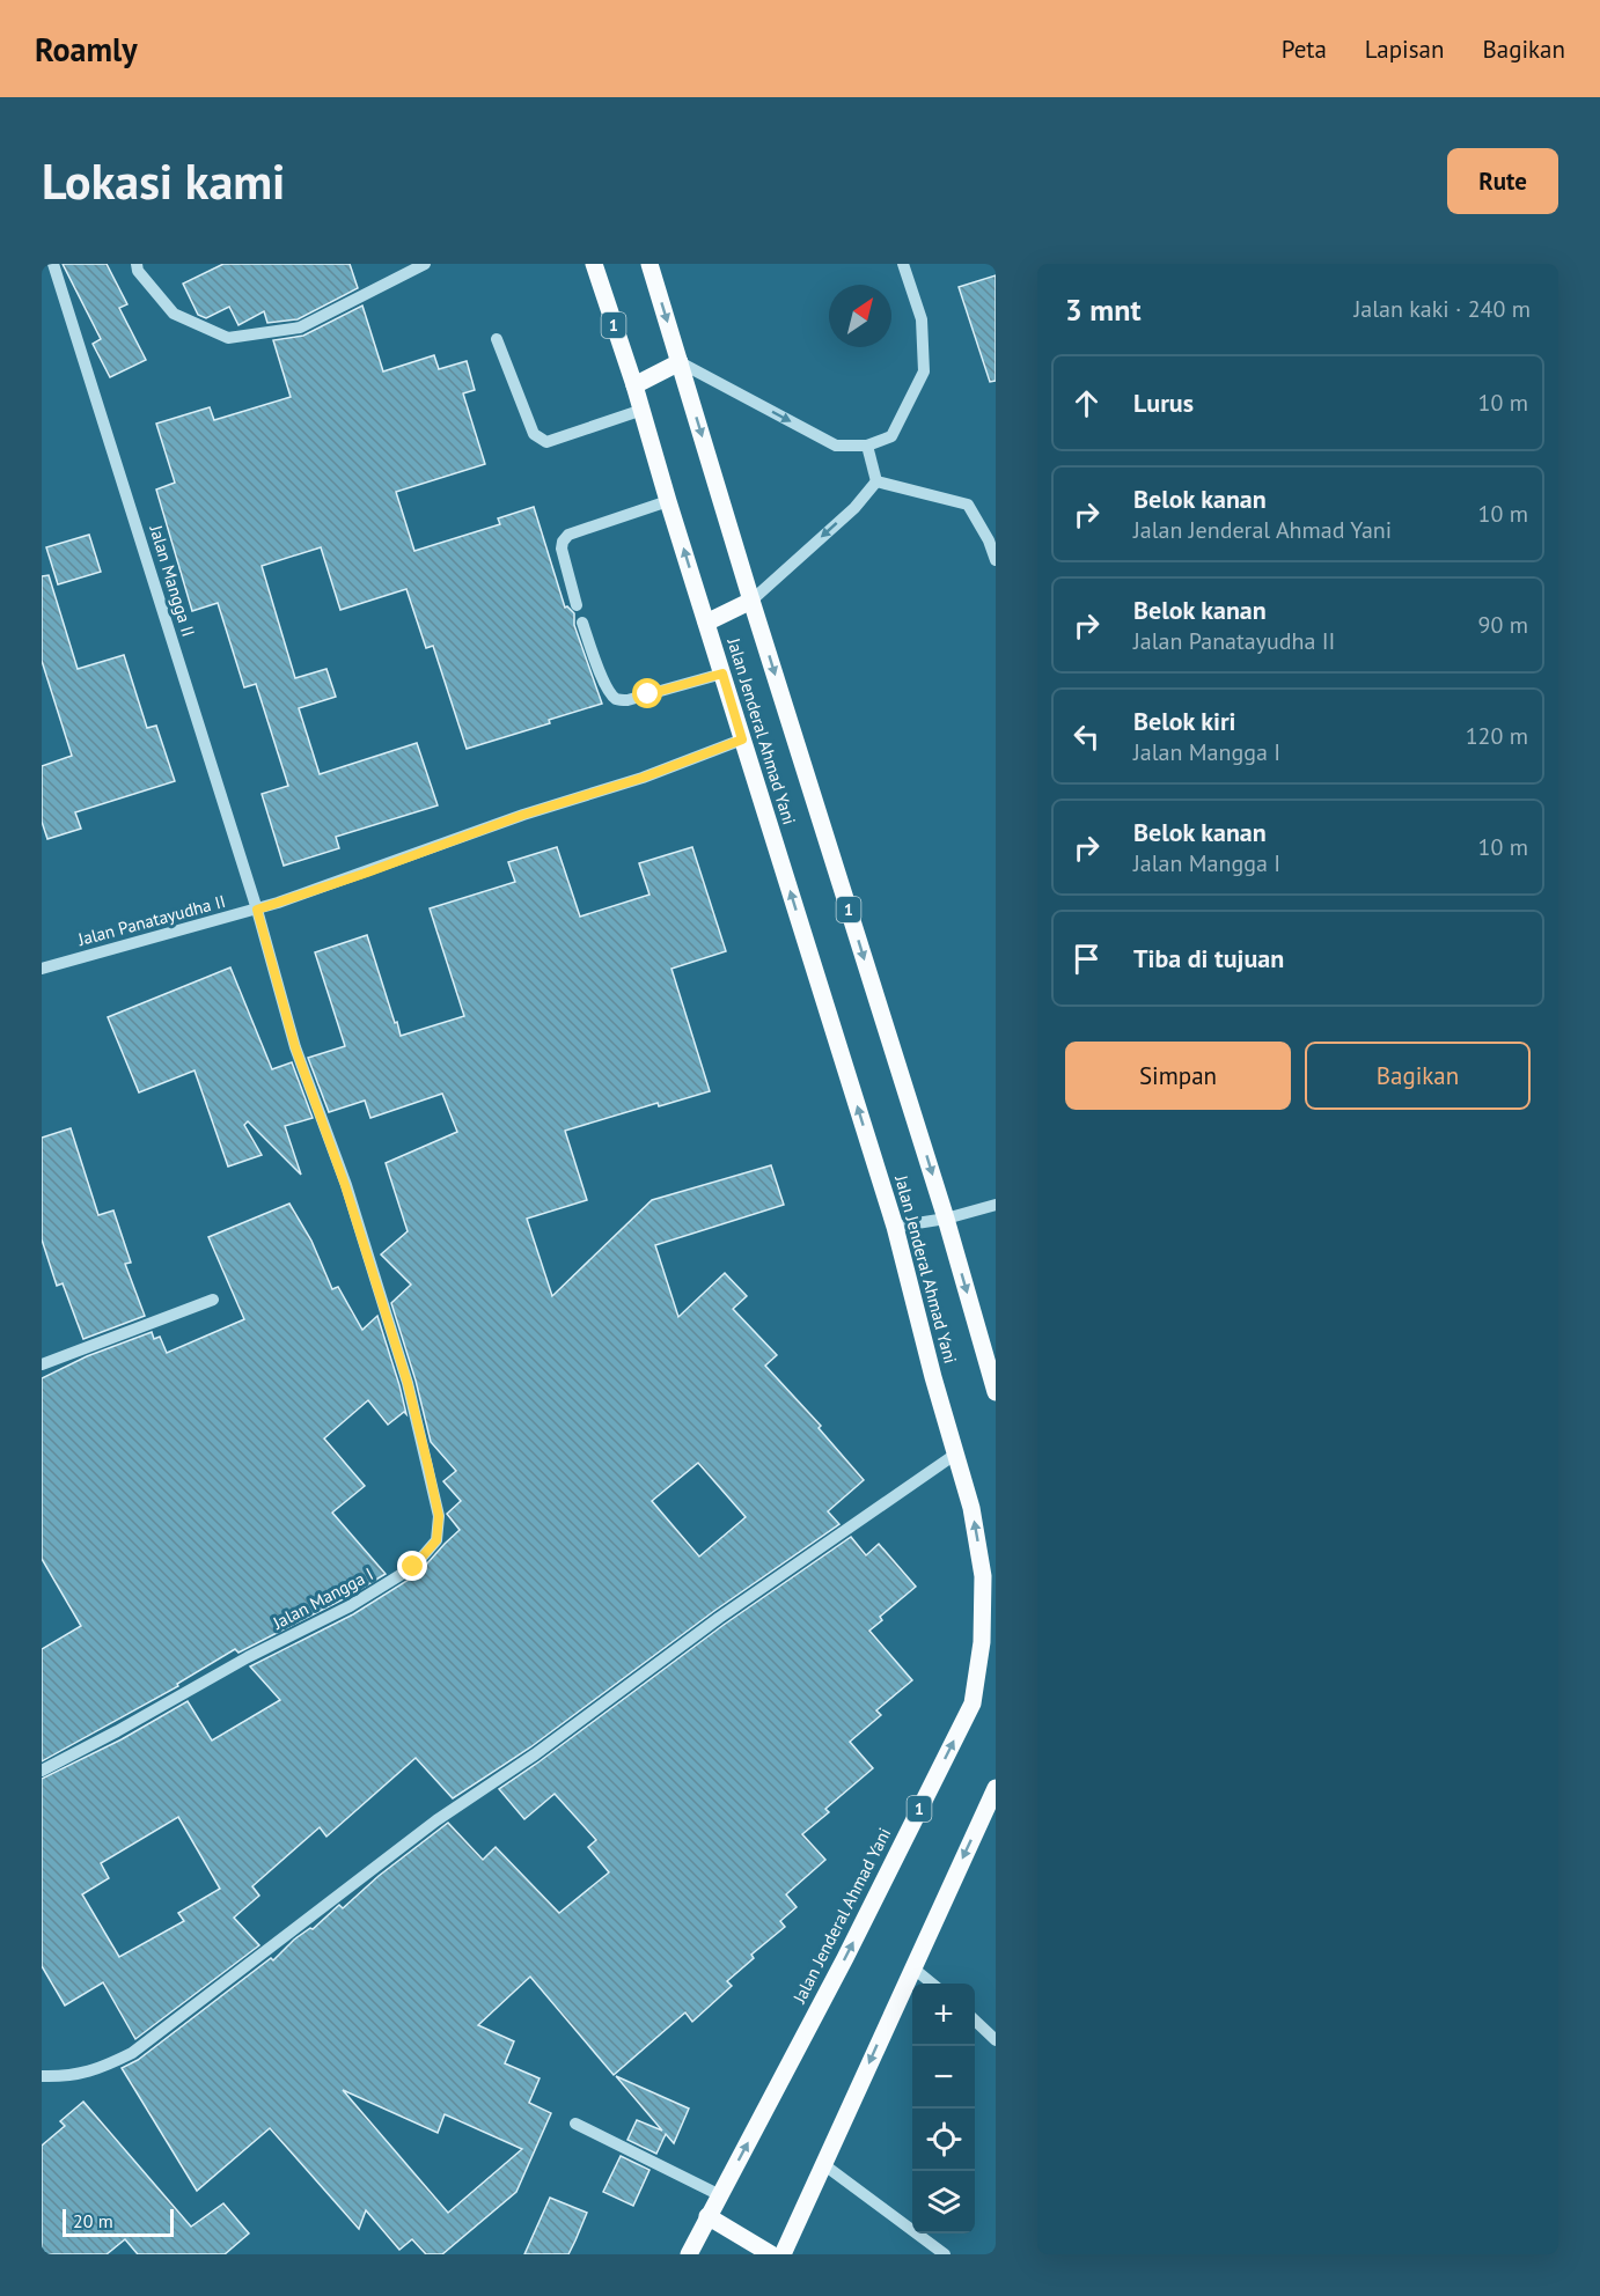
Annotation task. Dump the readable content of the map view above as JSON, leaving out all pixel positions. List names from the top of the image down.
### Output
{
  "streets": {
    "main road": ["1", "Jalan Jenderal Ahmad Yani"],
    "street": ["Jalan Mangga II", "Jalan Panatayudha II", "Jalan Mangga I"]
  },
  "crossings": [
    ["Jalan Mangga II", "Jalan Panatayudha II"],
    ["Jalan Mangga II", "Jalan Mangga I"],
    ["Jalan Jenderal Ahmad Yani", "Jalan Panatayudha II"],
    ["Jalan Panatayudha II", "Jalan Mangga I"]
  ],
  "scale_bar": "20 m",
  "north": "top right",
  "page": {
    "header": "Roamly",
    "nav": ["Peta", "Lapisan", "Bagikan"],
    "buttons": [
      "Rute",
      ["Simpan", "Bagikan"]
    ],
    "title": "Lokasi kami",
    "heading": ["3 mnt", "Jalan kaki · 240 m"],
    "list": [
      ["Lurus", "10 m"],
      ["Belok kanan", "Jalan Jenderal Ahmad Yani", "10 m"],
      ["Belok kanan", "Jalan Panatayudha II", "90 m"],
      ["Belok kiri", "Jalan Mangga I", "120 m"],
      ["Belok kanan", "Jalan Mangga I", "10 m"],
      "Tiba di tujuan"
    ],
    "map_buttons": ["+", "−"],
    "scale": "20 m"
  }
}
